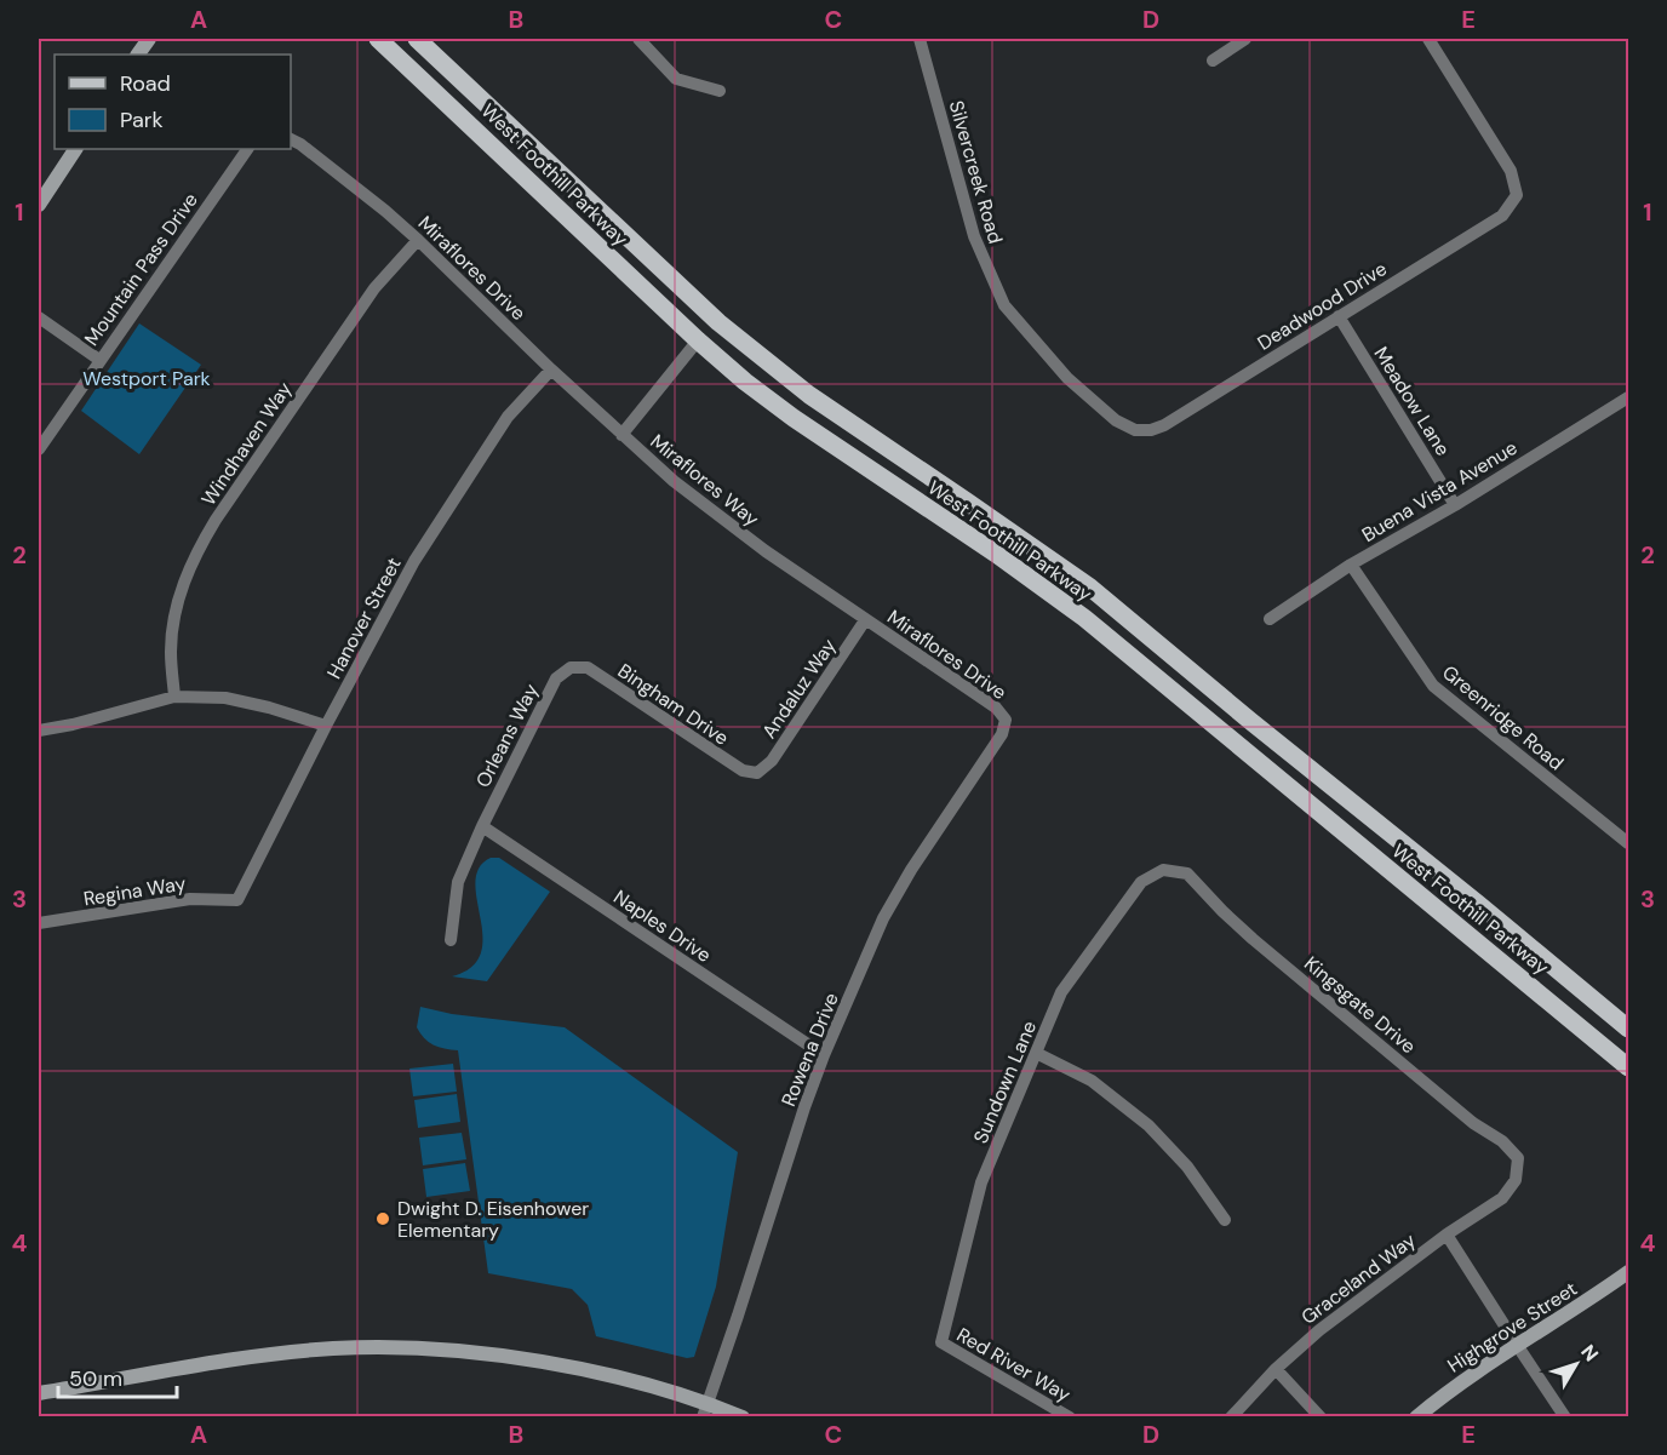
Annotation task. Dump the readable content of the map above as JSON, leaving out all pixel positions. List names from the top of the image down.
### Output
{
  "streets": {
    "main road": ["West Foothill Parkway", "Highgrove Street"],
    "street": [
      "Silvercreek Road",
      "Miraflores Drive",
      "Mountain Pass Drive",
      "Deadwood Drive",
      "Meadow Lane",
      "Windhaven Way",
      "Miraflores Way",
      "Buena Vista Avenue",
      "Hanover Street",
      "Andaluz Way",
      "Bingham Drive",
      "Greenridge Road",
      "Orleans Way",
      "Regina Way",
      "Naples Drive",
      "Kingsgate Drive",
      "Rowena Drive",
      "Sundown Lane",
      "Graceland Way",
      "Red River Way"
    ]
  },
  "crossings": [
    ["Silvercreek Road", "Deadwood Drive"],
    ["West Foothill Parkway", "Miraflores Way"],
    ["Miraflores Drive", "Windhaven Way"],
    ["Miraflores Drive", "Miraflores Way"],
    ["Miraflores Drive", "Hanover Street"],
    ["Miraflores Drive", "Andaluz Way"],
    ["Miraflores Drive", "Rowena Drive"],
    ["Deadwood Drive", "Meadow Lane"],
    ["Meadow Lane", "Buena Vista Avenue"],
    ["Miraflores Way", "Andaluz Way"],
    ["Buena Vista Avenue", "Greenridge Road"],
    ["Hanover Street", "Regina Way"],
    ["Andaluz Way", "Bingham Drive"],
    ["Bingham Drive", "Orleans Way"],
    ["Orleans Way", "Naples Drive"],
    ["Naples Drive", "Rowena Drive"],
    ["Kingsgate Drive", "Sundown Lane"],
    ["Kingsgate Drive", "Graceland Way"],
    ["Sundown Lane", "Red River Way"]
  ],
  "parks": ["Westport Park"],
  "places": ["Dwight D. Eisenhower Elementary"],
  "legend": ["Road", "Park"],
  "scale_bar": "50 m",
  "north": "top right",
  "grid": {
    "columns": [
      "A",
      "B",
      "C",
      "D",
      "E"
    ],
    "rows": [
      "1",
      "2",
      "3",
      "4"
    ]
  }
}
